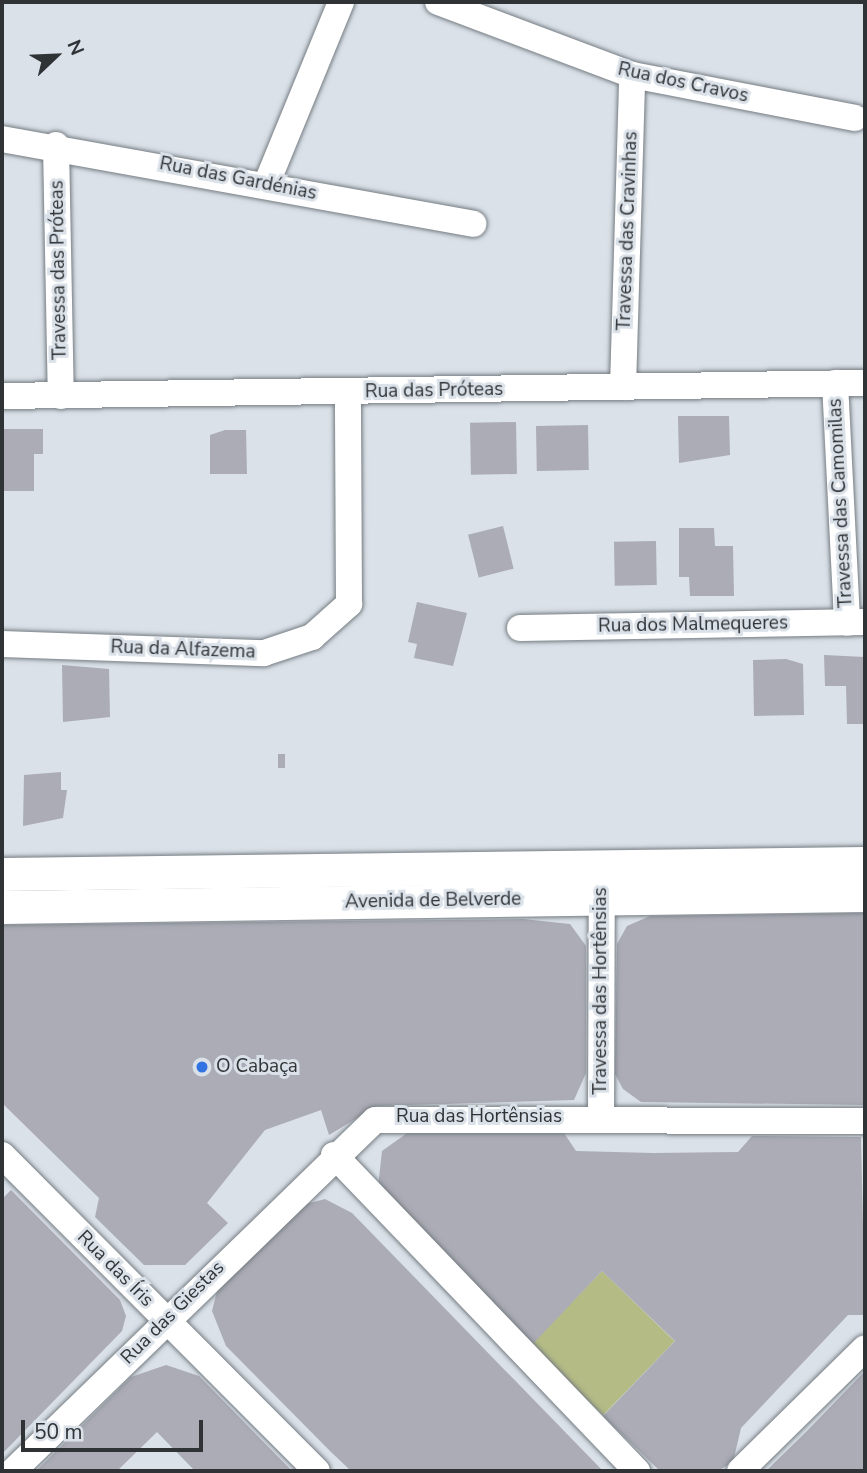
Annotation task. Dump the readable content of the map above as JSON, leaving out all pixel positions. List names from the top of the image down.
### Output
{
  "streets": {
    "main road": ["Avenida de Belverde"],
    "street": [
      "Rua dos Cravos",
      "Rua das Gardénias",
      "Travessa das Cravinhas",
      "Travessa das Próteas",
      "Rua das Próteas",
      "Travessa das Camomilas",
      "Rua dos Malmequeres",
      "Rua da Alfazema",
      "Travessa das Hortênsias",
      "Rua das Hortênsias",
      "Rua das Íris",
      "Rua das Giestas"
    ]
  },
  "crossings": [
    ["Rua dos Cravos", "Travessa das Cravinhas"],
    ["Rua das Gardénias", "Travessa das Próteas"],
    ["Travessa das Cravinhas", "Rua das Próteas"],
    ["Travessa das Próteas", "Rua das Próteas"],
    ["Rua das Próteas", "Travessa das Camomilas"],
    ["Rua das Próteas", "Rua da Alfazema"],
    ["Travessa das Camomilas", "Rua dos Malmequeres"],
    ["Avenida de Belverde", "Travessa das Hortênsias"],
    ["Travessa das Hortênsias", "Rua das Hortênsias"],
    ["Rua das Hortênsias", "Rua das Giestas"],
    ["Rua das Íris", "Rua das Giestas"]
  ],
  "places": ["O Cabaça"],
  "scale_bar": "50 m",
  "north": "top right"
}
